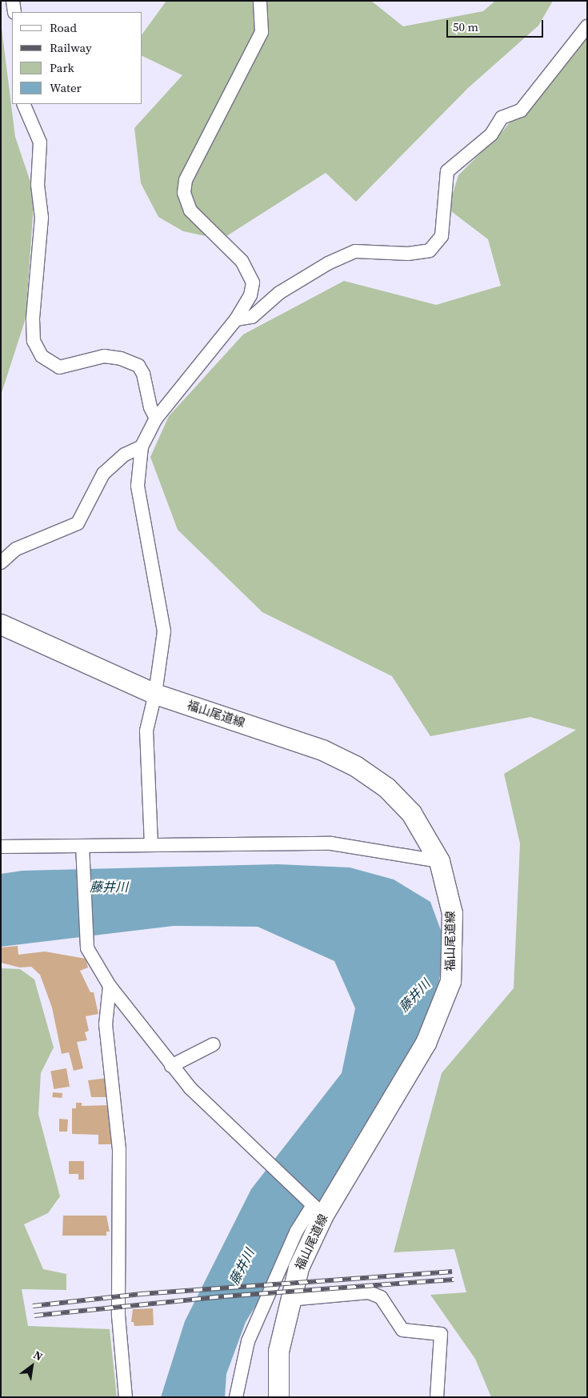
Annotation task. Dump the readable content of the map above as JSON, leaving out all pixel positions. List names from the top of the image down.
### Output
{
  "streets": {
    "main road": ["福山尾道線"]
  },
  "water": ["藤井川"],
  "legend": [
    "Road",
    "Railway",
    "Park",
    "Water"
  ],
  "scale_bar": "50 m",
  "north": "top right"
}
